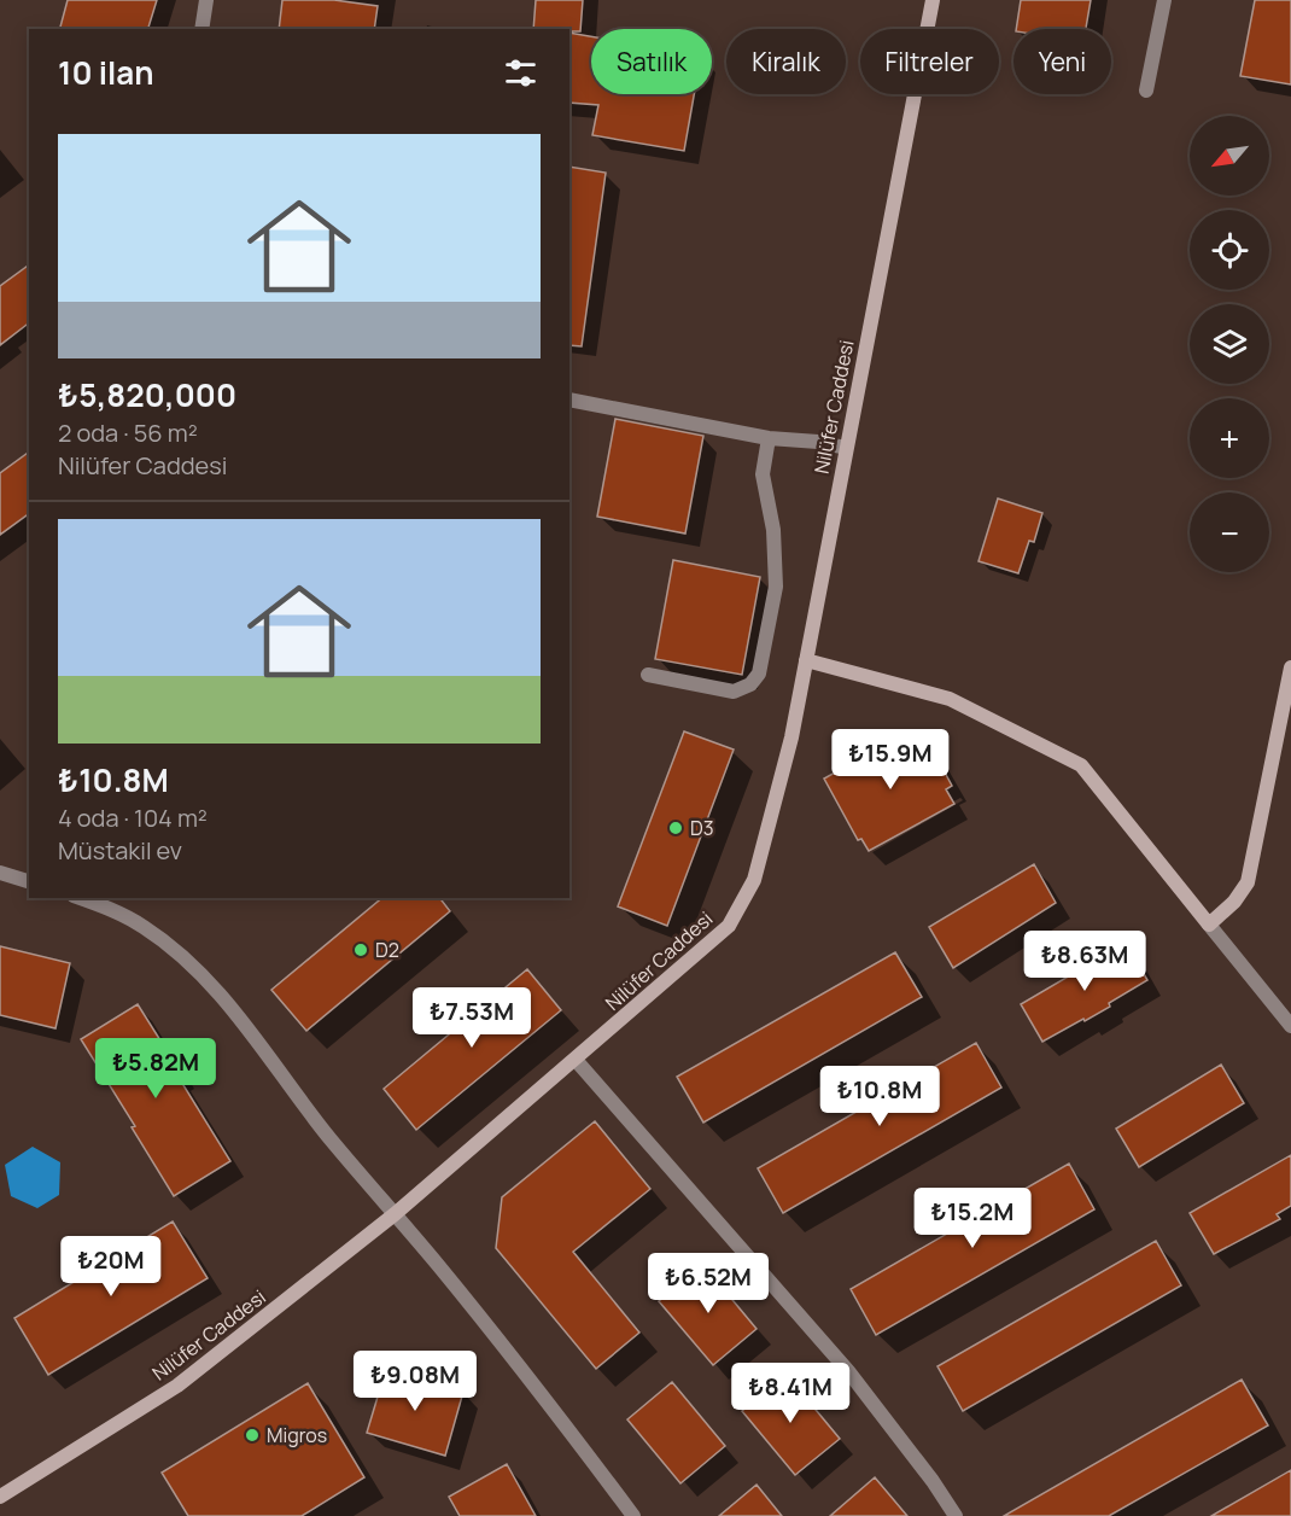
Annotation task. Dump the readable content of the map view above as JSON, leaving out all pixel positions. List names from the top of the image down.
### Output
{
  "streets": {
    "street": ["Nilüfer Caddesi"]
  },
  "places": ["D3", "D2", "Migros"],
  "north": "bottom left",
  "page": {
    "chip": [
      "Satılık",
      "Kiralık",
      "Filtreler",
      "Yeni"
    ],
    "heading": "10 ilan",
    "map_buttons": ["+", "−"],
    "list": [
      {
        "name": "₺5,820,000",
        "note": "2 oda · 56 m² · Nilüfer Caddesi"
      },
      {
        "name": "₺10.8M",
        "note": "4 oda · 104 m² · Müstakil ev"
      }
    ],
    "price": [
      "₺15.9M",
      "₺8.63M",
      "₺7.53M",
      "₺5.82M",
      "₺10.8M",
      "₺15.2M",
      "₺20M",
      "₺6.52M",
      "₺9.08M",
      "₺8.41M"
    ]
  }
}
